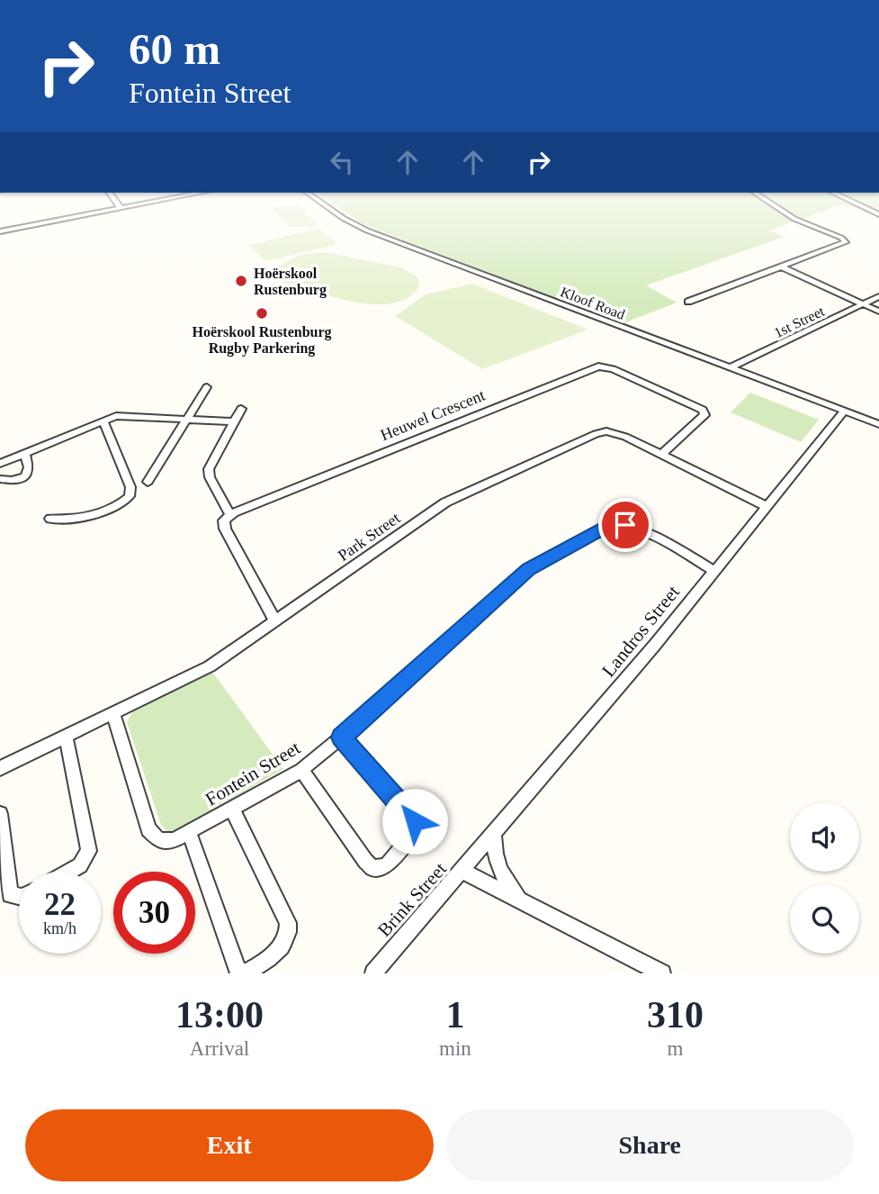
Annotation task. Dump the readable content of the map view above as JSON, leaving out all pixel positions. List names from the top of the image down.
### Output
{
  "streets": {
    "street": [
      "Kloof Road",
      "1st Street",
      "Heuwel Crescent",
      "Park Street",
      "Landros Street",
      "Fontein Street",
      "Brink Street"
    ]
  },
  "crossings": [
    ["Kloof Road", "1st Street"],
    ["Kloof Road", "Landros Street"],
    ["Heuwel Crescent", "Park Street"],
    ["Park Street", "Landros Street"],
    ["Park Street", "Fontein Street"],
    ["Landros Street", "Fontein Street"],
    ["Landros Street", "Brink Street"]
  ],
  "places": ["Hoërskool Rustenburg", "Hoërskool Rustenburg Rugby Parkering"],
  "page": {
    "turn": ["60 m", "Fontein Street"],
    "speed": "22 km/h",
    "limit": "30",
    "eta": [
      "13:00",
      "Arrival",
      "1",
      "min",
      "310",
      "m"
    ],
    "buttons": ["Exit", "Share"]
  }
}
